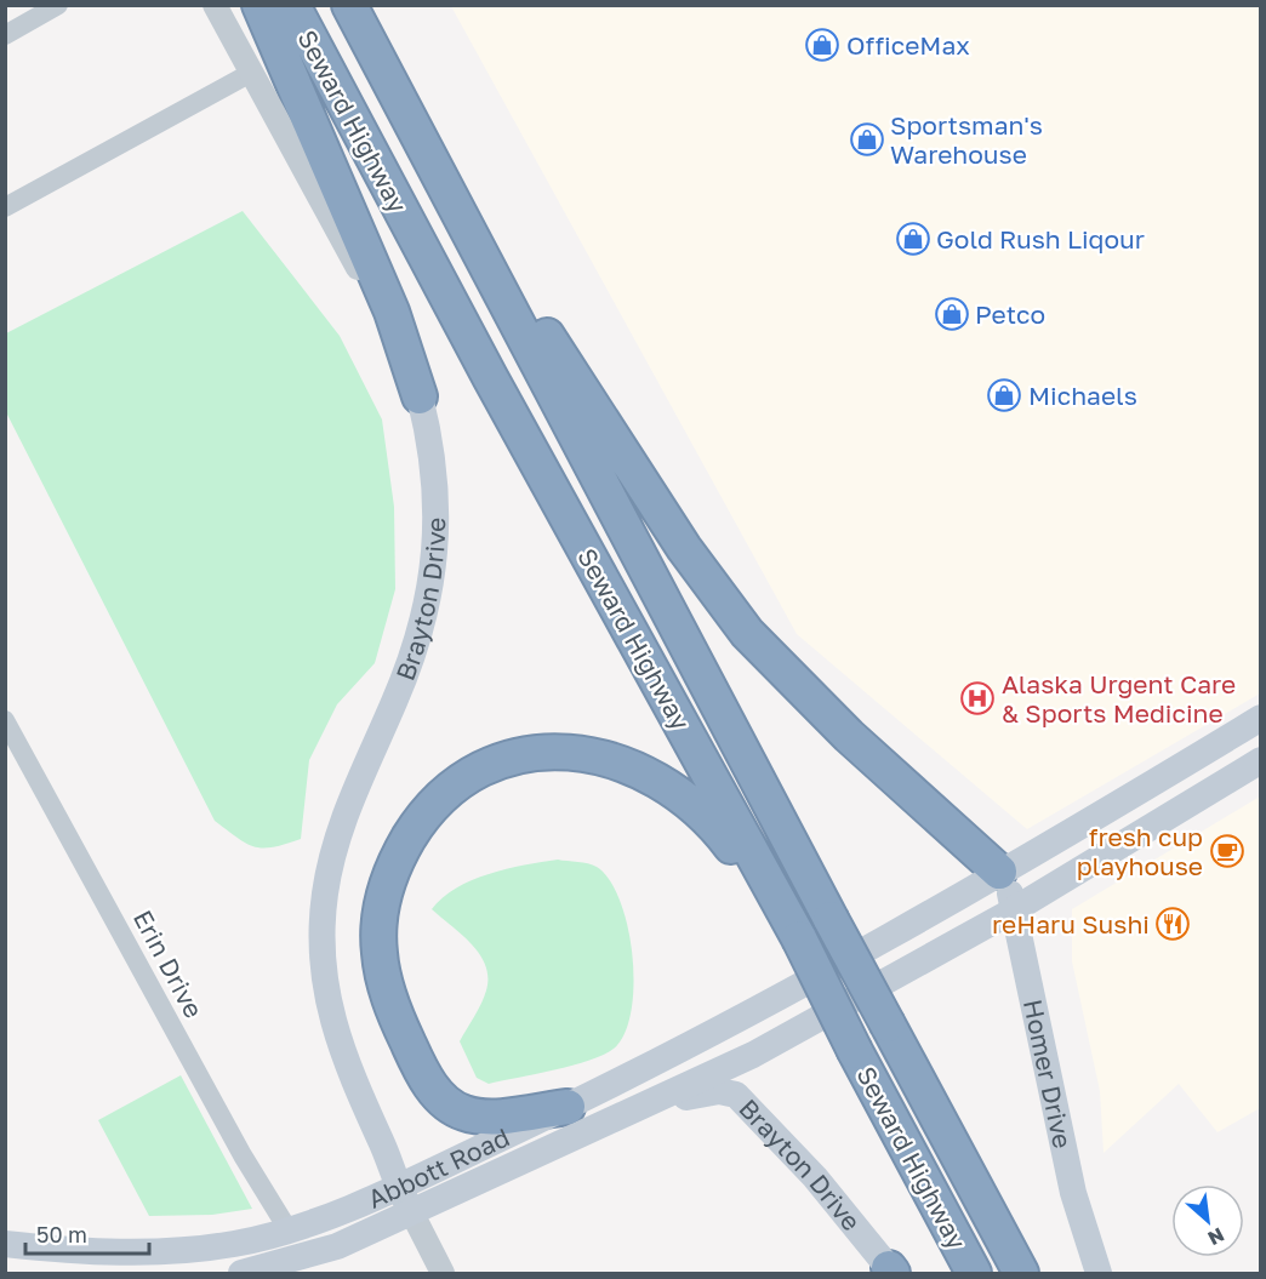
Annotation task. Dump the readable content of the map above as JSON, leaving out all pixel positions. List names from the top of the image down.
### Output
{
  "streets": {
    "highway": ["Seward Highway"],
    "main road": ["Brayton Drive", "Homer Drive", "Abbott Road"],
    "street": ["Erin Drive"]
  },
  "crossings": [
    ["Brayton Drive", "Abbott Road"],
    ["Erin Drive", "Abbott Road"],
    ["Homer Drive", "Abbott Road"]
  ],
  "places": {
    "shop": [
      "OfficeMax",
      "Sportsman's Warehouse",
      "Gold Rush Liqour",
      "Petco",
      "Michaels"
    ],
    "hospital": ["Alaska Urgent Care & Sports Medicine"],
    "cafe": ["fresh cup playhouse"],
    "restaurant": ["reHaru Sushi"]
  },
  "scale_bar": "50 m",
  "north": "bottom right"
}
